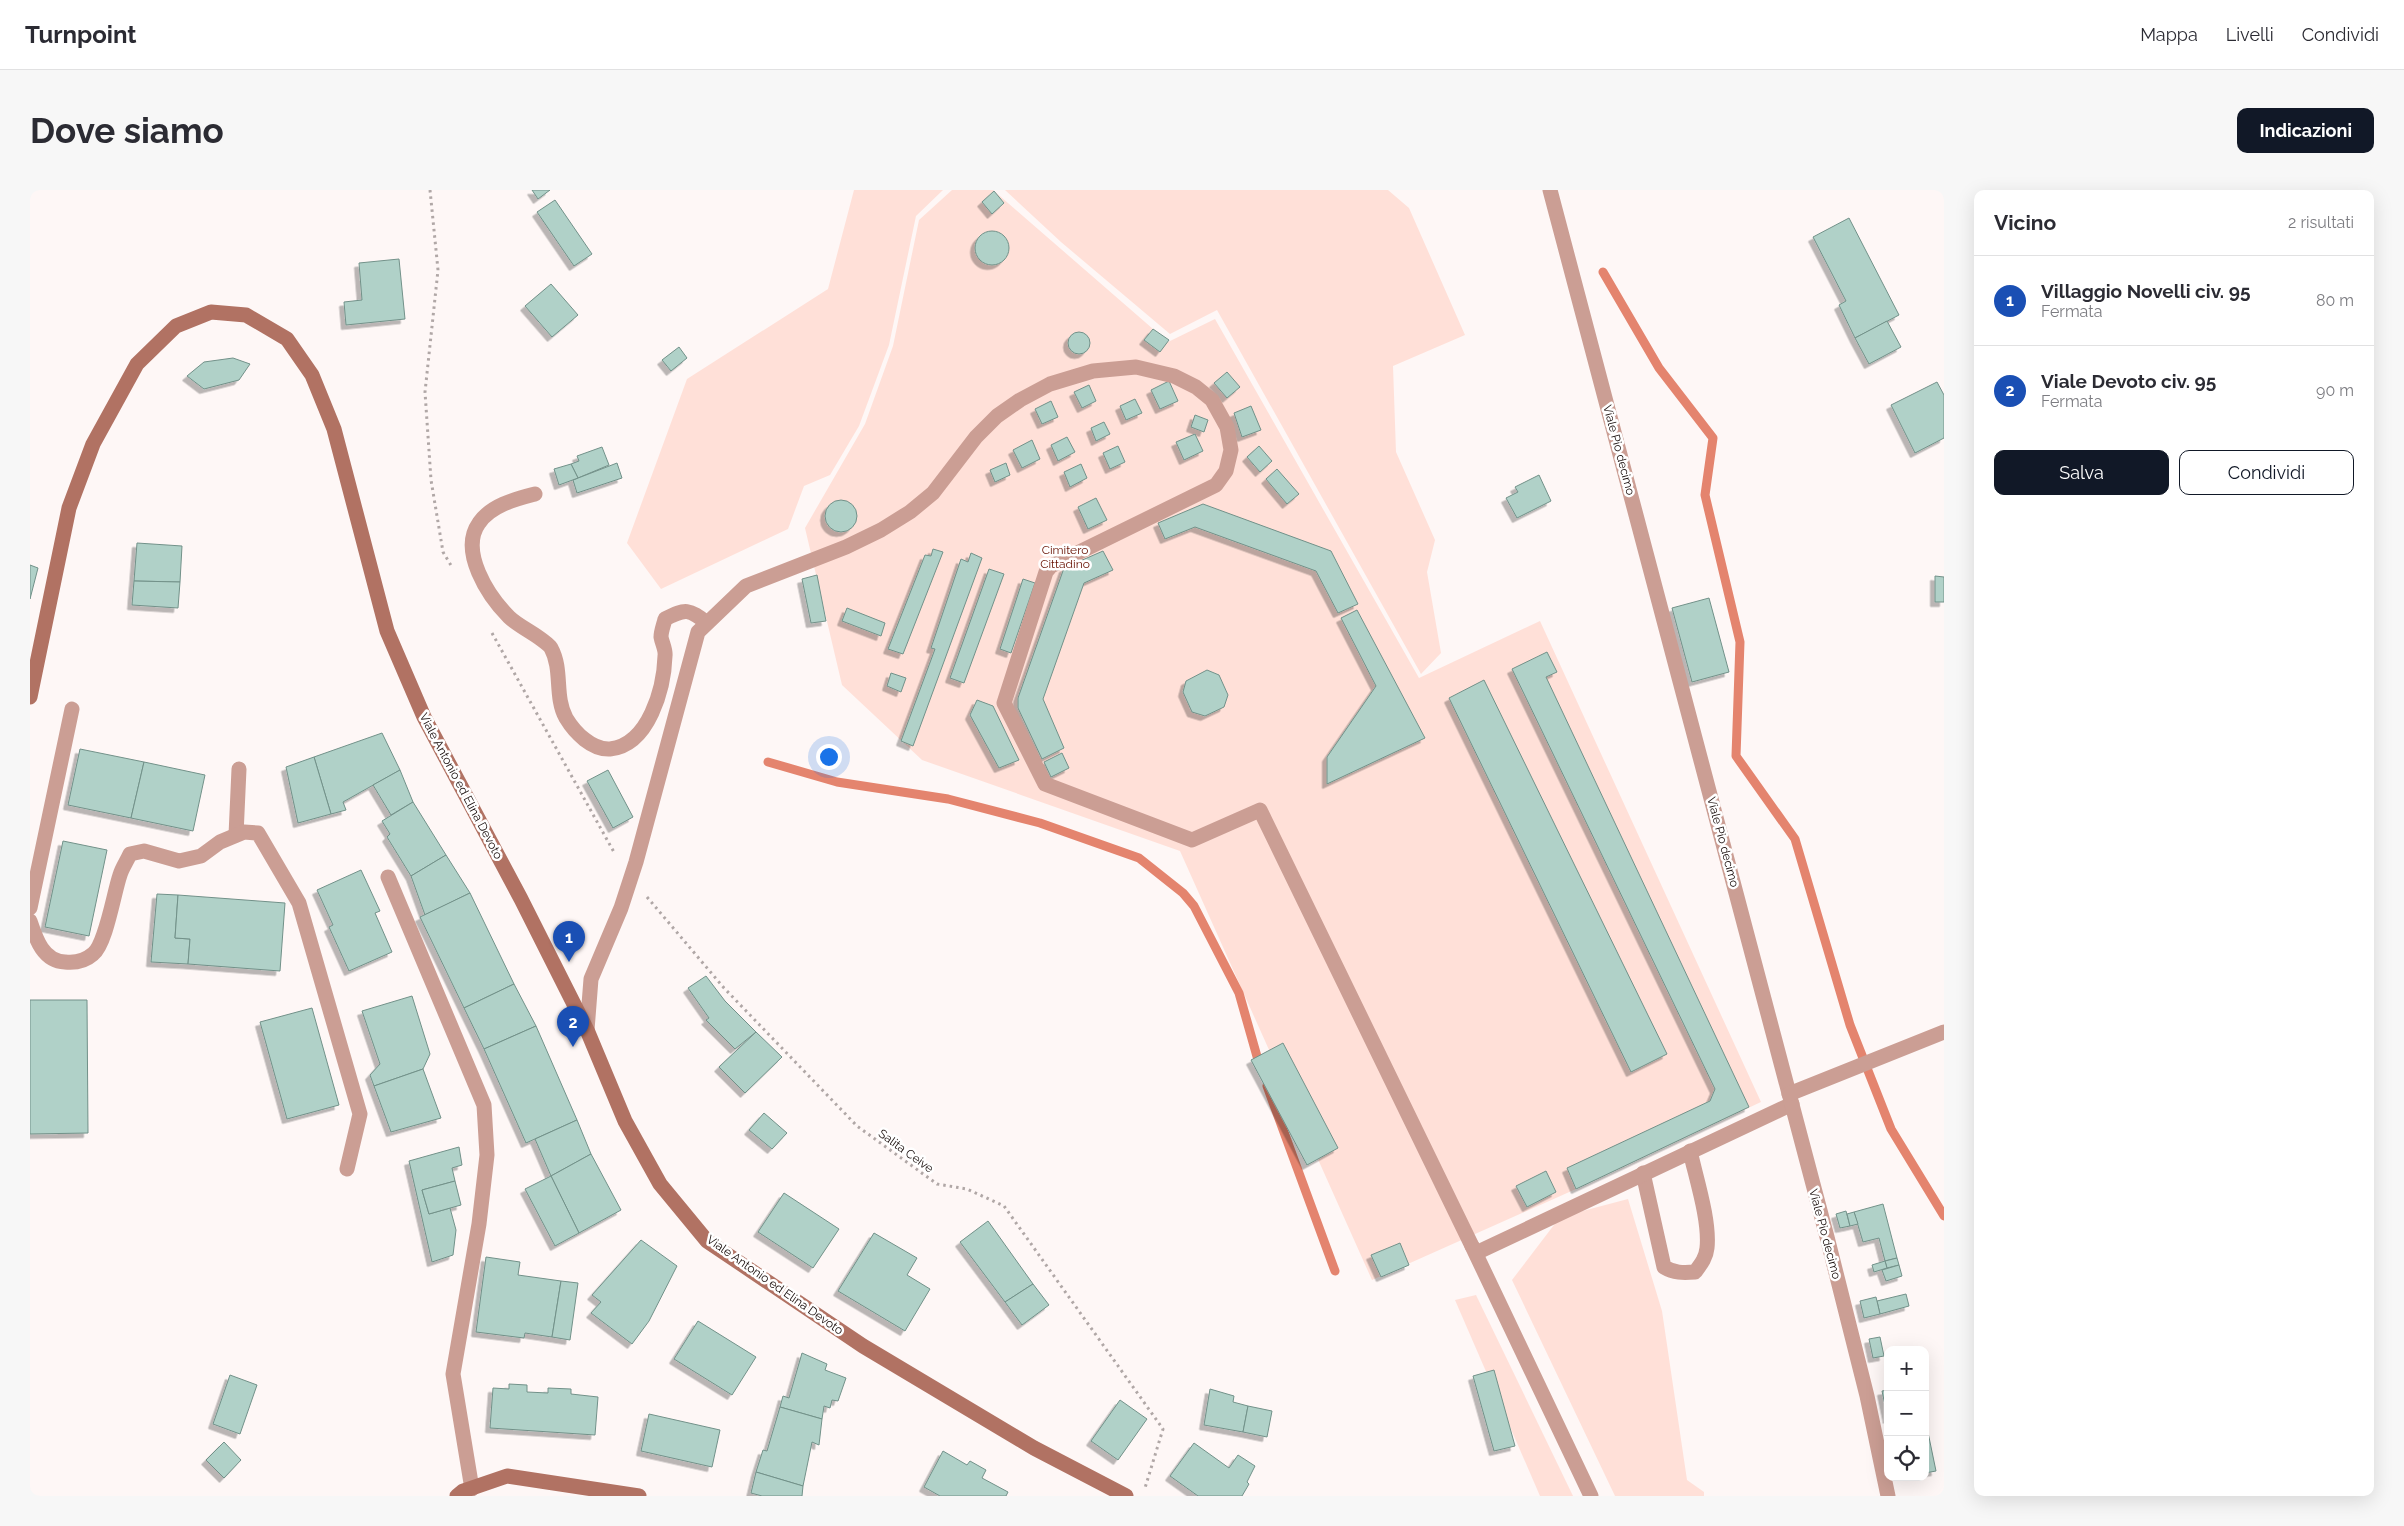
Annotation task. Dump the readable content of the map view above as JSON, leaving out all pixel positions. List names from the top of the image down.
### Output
{
  "streets": {
    "street": ["Viale Pio decimo", "Viale Antonio ed Elina Devoto"],
    "path": ["Salita Ceive"]
  },
  "parks": ["Cimitero Cittadino"],
  "page": {
    "header": "Turnpoint",
    "nav": ["Mappa", "Livelli", "Condividi"],
    "buttons": [
      "Indicazioni",
      ["Salva", "Condividi"]
    ],
    "title": "Dove siamo",
    "heading": ["Vicino", "2 risultati"],
    "list": [
      {
        "mark": "1",
        "name": "Villaggio Novelli civ. 95",
        "note": "Fermata",
        "value": "80 m"
      },
      {
        "mark": "2",
        "name": "Viale Devoto civ. 95",
        "note": "Fermata",
        "value": "90 m"
      }
    ],
    "pins": ["1", "2"],
    "map_buttons": ["+", "−"]
  }
}
